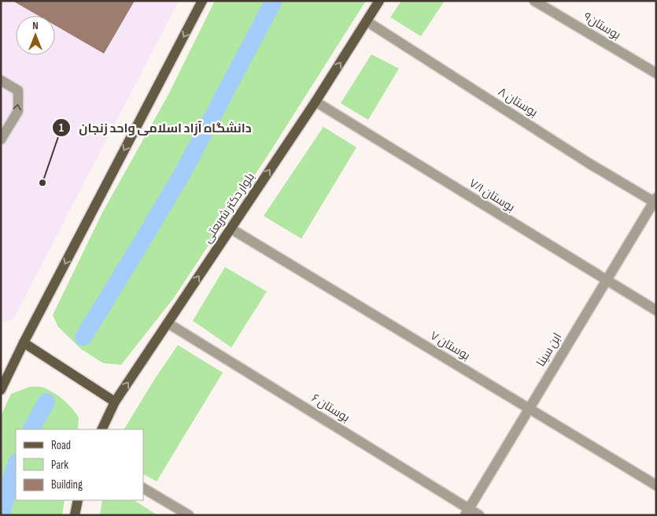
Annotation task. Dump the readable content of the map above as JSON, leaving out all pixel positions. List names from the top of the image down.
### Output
{
  "streets": {
    "main road": ["بلوار دکتر شریعتی"],
    "street": [
      "بوستان۹",
      "بوستان ۸",
      "بوستان ۷/۱",
      "بوستان ۷",
      "ابن سینا",
      "بوستان ۶"
    ]
  },
  "crossings": [
    ["بوستان ۸", "بلوار دکتر شریعتی"],
    ["بوستان ۸", "ابن سینا"],
    ["بوستان ۷/۱", "بلوار دکتر شریعتی"],
    ["بوستان ۷/۱", "ابن سینا"],
    ["بلوار دکتر شریعتی", "بوستان ۷"],
    ["بلوار دکتر شریعتی", "بوستان ۶"],
    ["بوستان ۷", "ابن سینا"],
    ["ابن سینا", "بوستان ۶"]
  ],
  "one_way": ["بلوار دکتر شریعتی"],
  "places": ["دانشگاه آزاد اسلامی واحد زنجان"],
  "legend": ["Road", "Park", "Building"],
  "north": "top"
}
